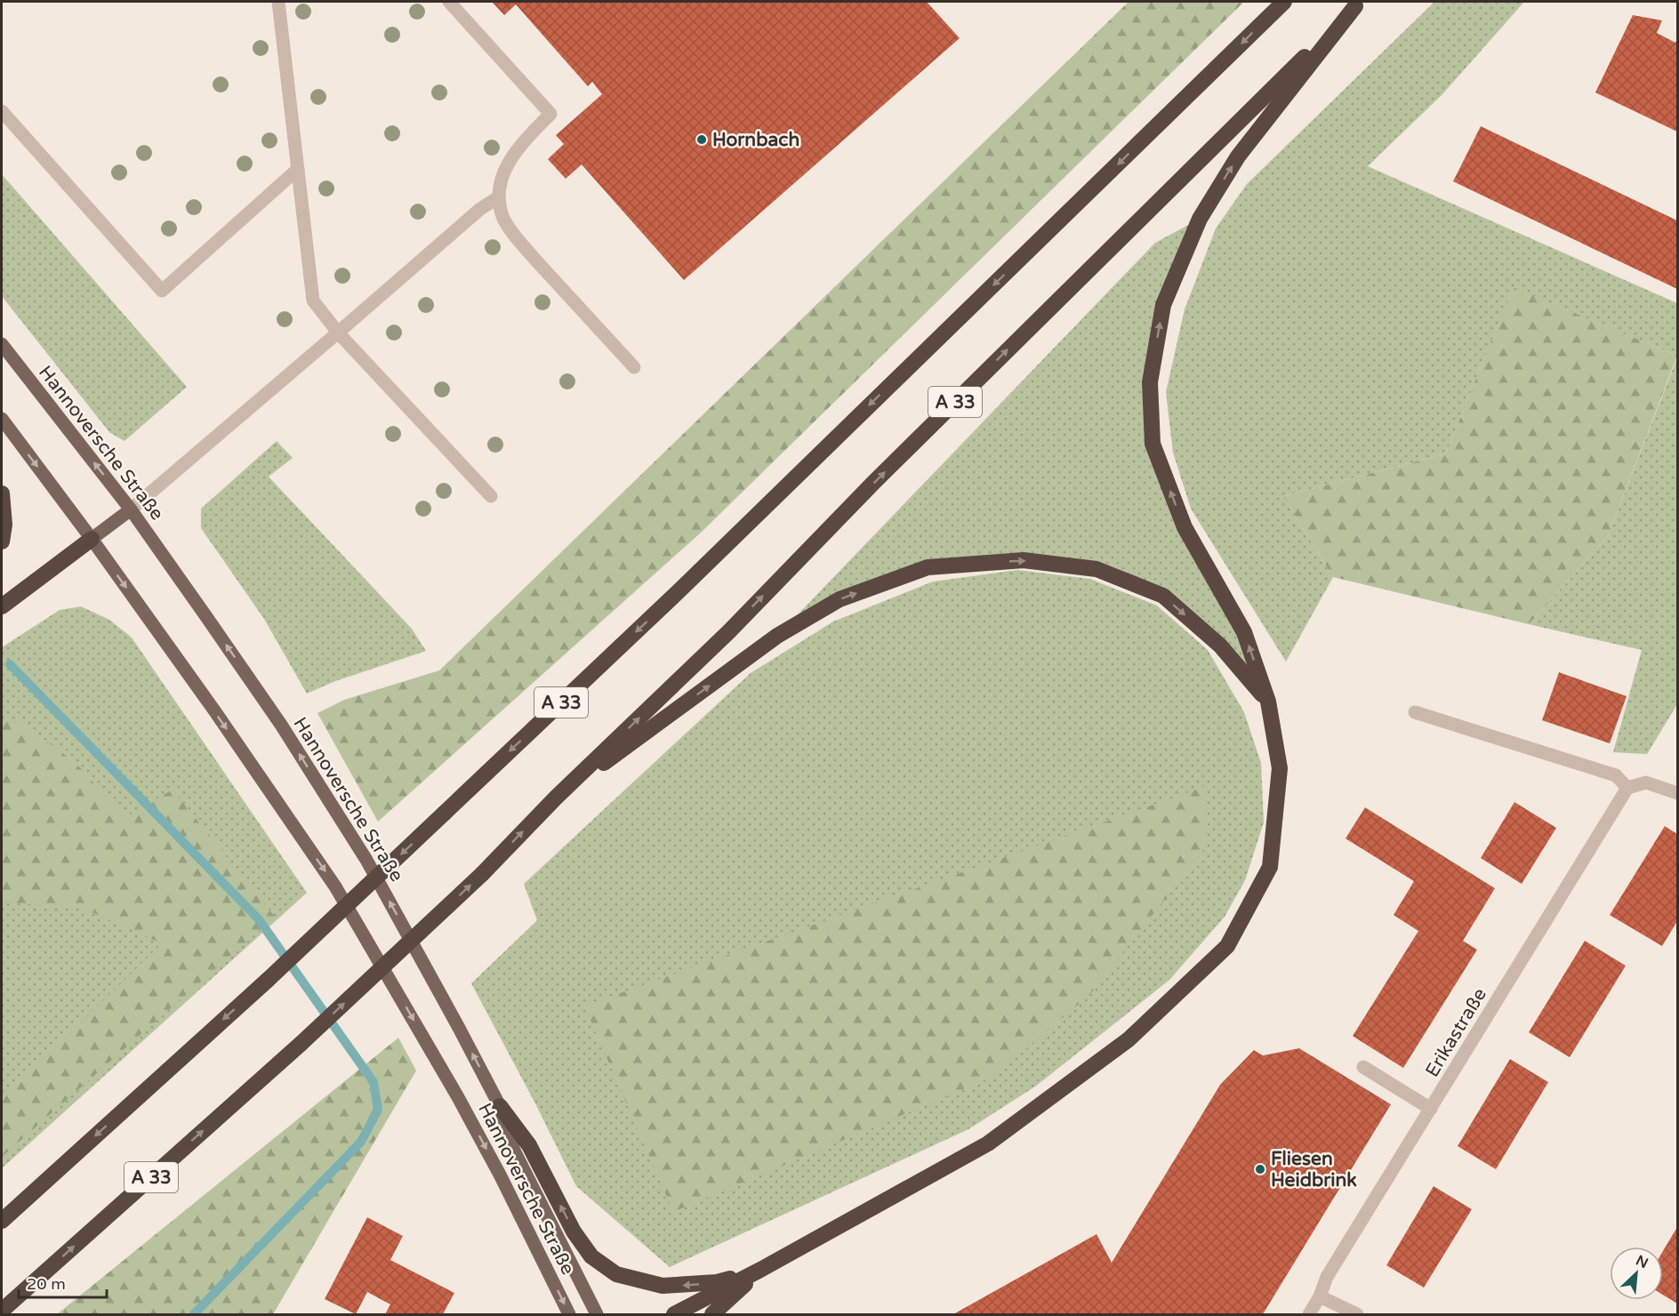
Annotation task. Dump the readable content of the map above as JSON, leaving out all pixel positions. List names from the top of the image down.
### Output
{
  "streets": {
    "highway": ["A 33"],
    "main road": ["Hannoversche Straße"],
    "street": ["Erikastraße"]
  },
  "places": ["Hornbach", "Fliesen Heidbrink"],
  "scale_bar": "20 m",
  "north": "top right"
}
